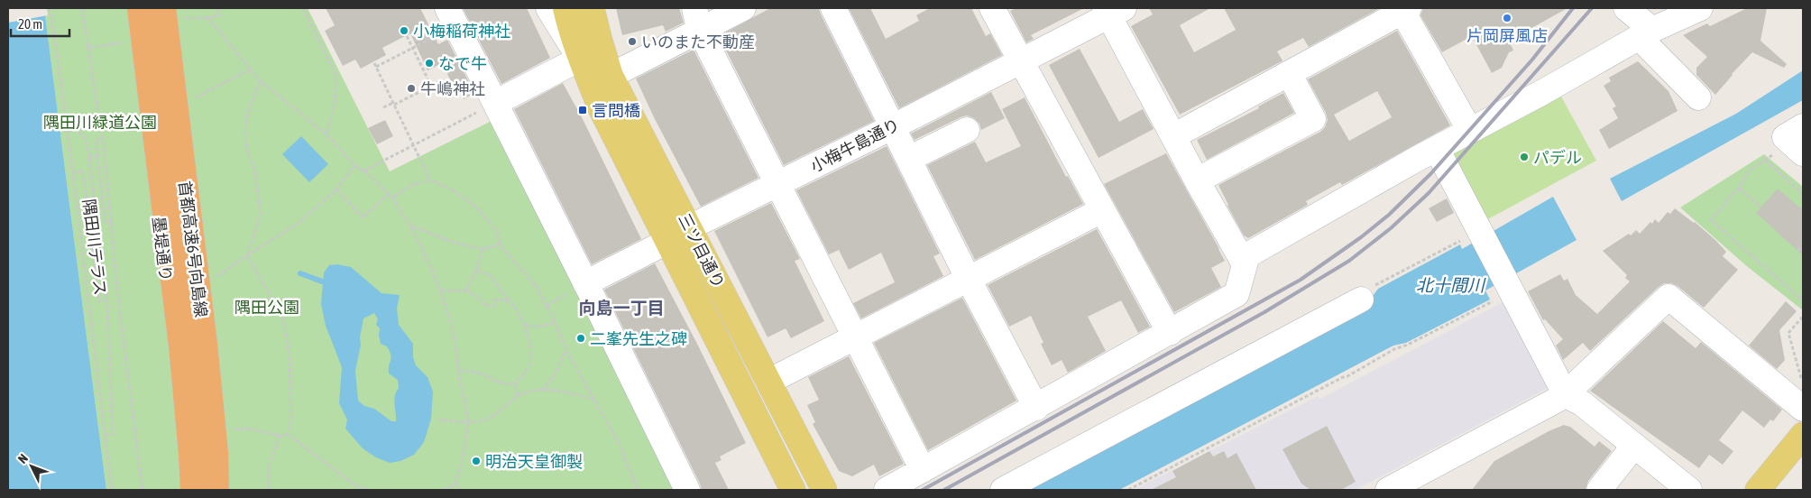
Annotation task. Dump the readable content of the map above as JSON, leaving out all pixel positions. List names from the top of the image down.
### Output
{
  "streets": {
    "highway": ["首都高速6号向島線"],
    "main road": ["墨堤通り", "三ツ目通り"],
    "street": ["小梅牛島通り"],
    "path": ["隅田川テラス"]
  },
  "crossings": [
    ["小梅牛島通り", "三ツ目通り"],
    ["墨堤通り", "首都高速6号向島線"]
  ],
  "districts": ["向島一丁目"],
  "water": ["北十間川"],
  "parks": ["隅田川緑道公園", "隅田公園"],
  "places": {
    "other": [
      "片岡屏風店",
      "小梅稲荷神社",
      "いのまた不動産",
      "なで牛",
      "牛嶋神社",
      "パデル",
      "二峯先生之碑",
      "明治天皇御製"
    ],
    "transit": ["言問橋"]
  },
  "scale_bar": "20 m",
  "north": "top left"
}
